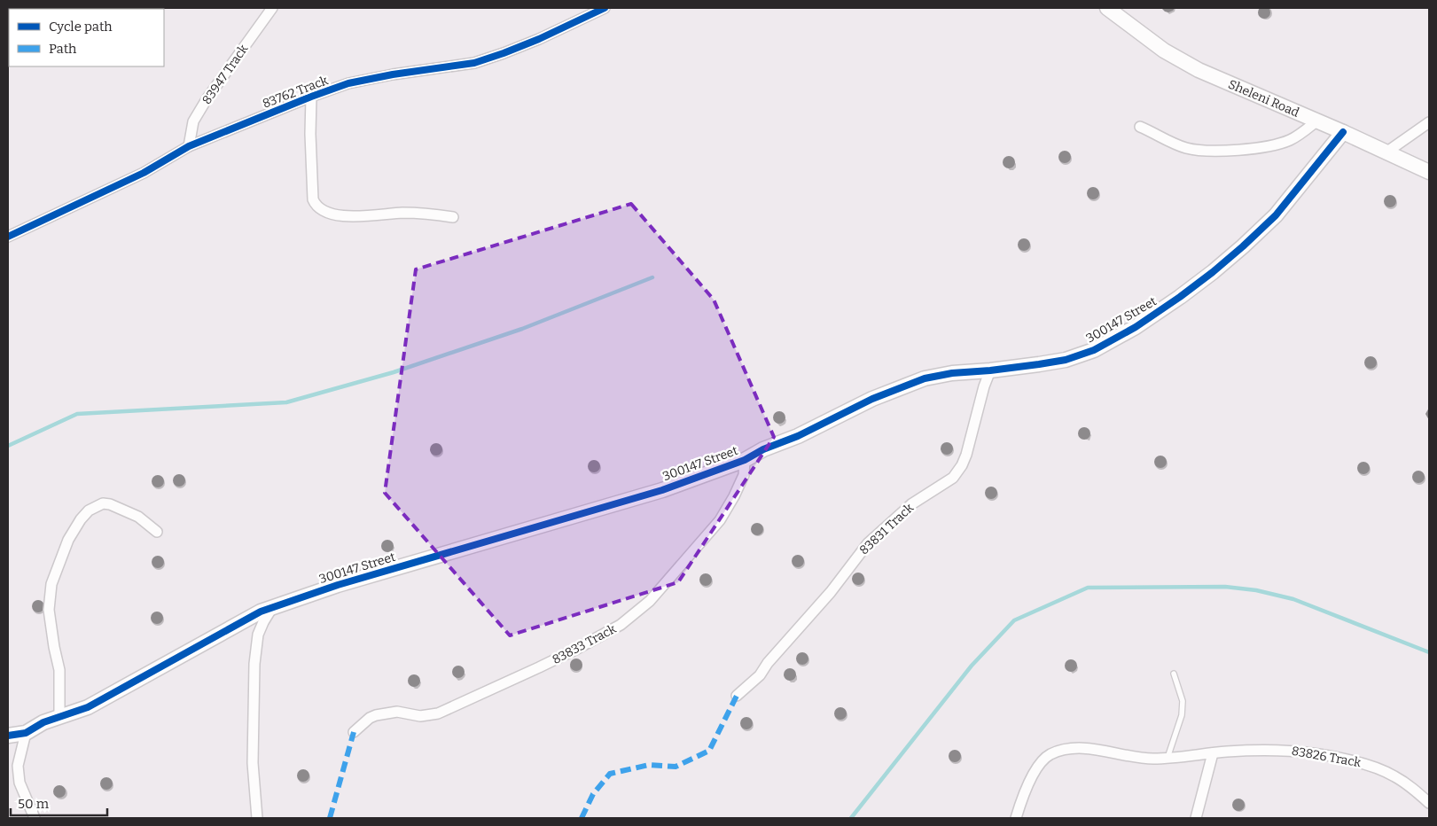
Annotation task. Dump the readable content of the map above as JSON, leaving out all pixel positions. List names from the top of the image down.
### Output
{
  "streets": {
    "street": [
      "83947 Track",
      "83762 Track",
      "Sheleni Road",
      "300147 Street",
      "83831 Track",
      "83833 Track",
      "83826 Track"
    ]
  },
  "crossings": [
    ["83947 Track", "83762 Track"],
    ["Sheleni Road", "300147 Street"],
    ["300147 Street", "83831 Track"],
    ["300147 Street", "83833 Track"]
  ],
  "legend": ["Cycle path", "Path"],
  "scale_bar": "50 m"
}
